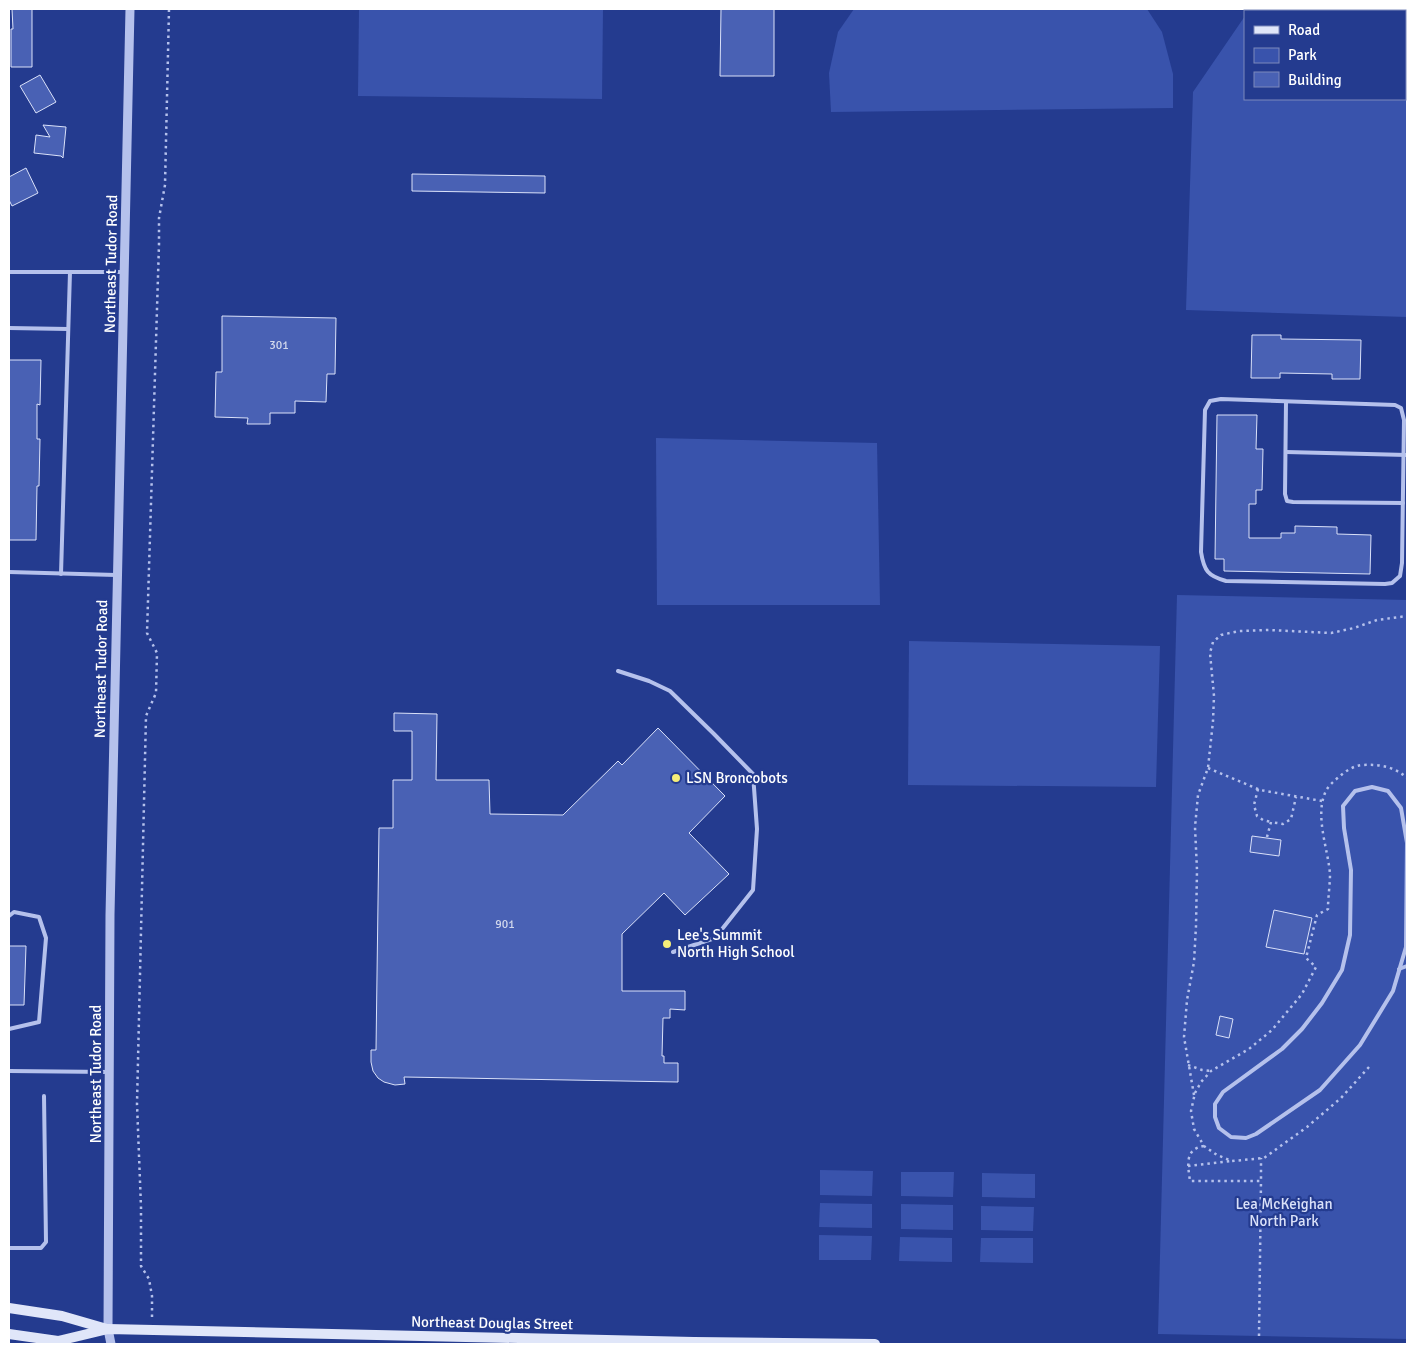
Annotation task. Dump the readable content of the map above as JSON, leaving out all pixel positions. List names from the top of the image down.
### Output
{
  "streets": {
    "main road": ["Northeast Douglas Street"],
    "street": ["Northeast Tudor Road"]
  },
  "crossings": [
    ["Northeast Tudor Road", "Northeast Douglas Street"]
  ],
  "parks": ["Lea McKeighan North Park"],
  "places": ["LSN Broncobots", "Lee's Summit North High School"],
  "house_numbers": ["301", "901"],
  "legend": ["Road", "Park", "Building"]
}
